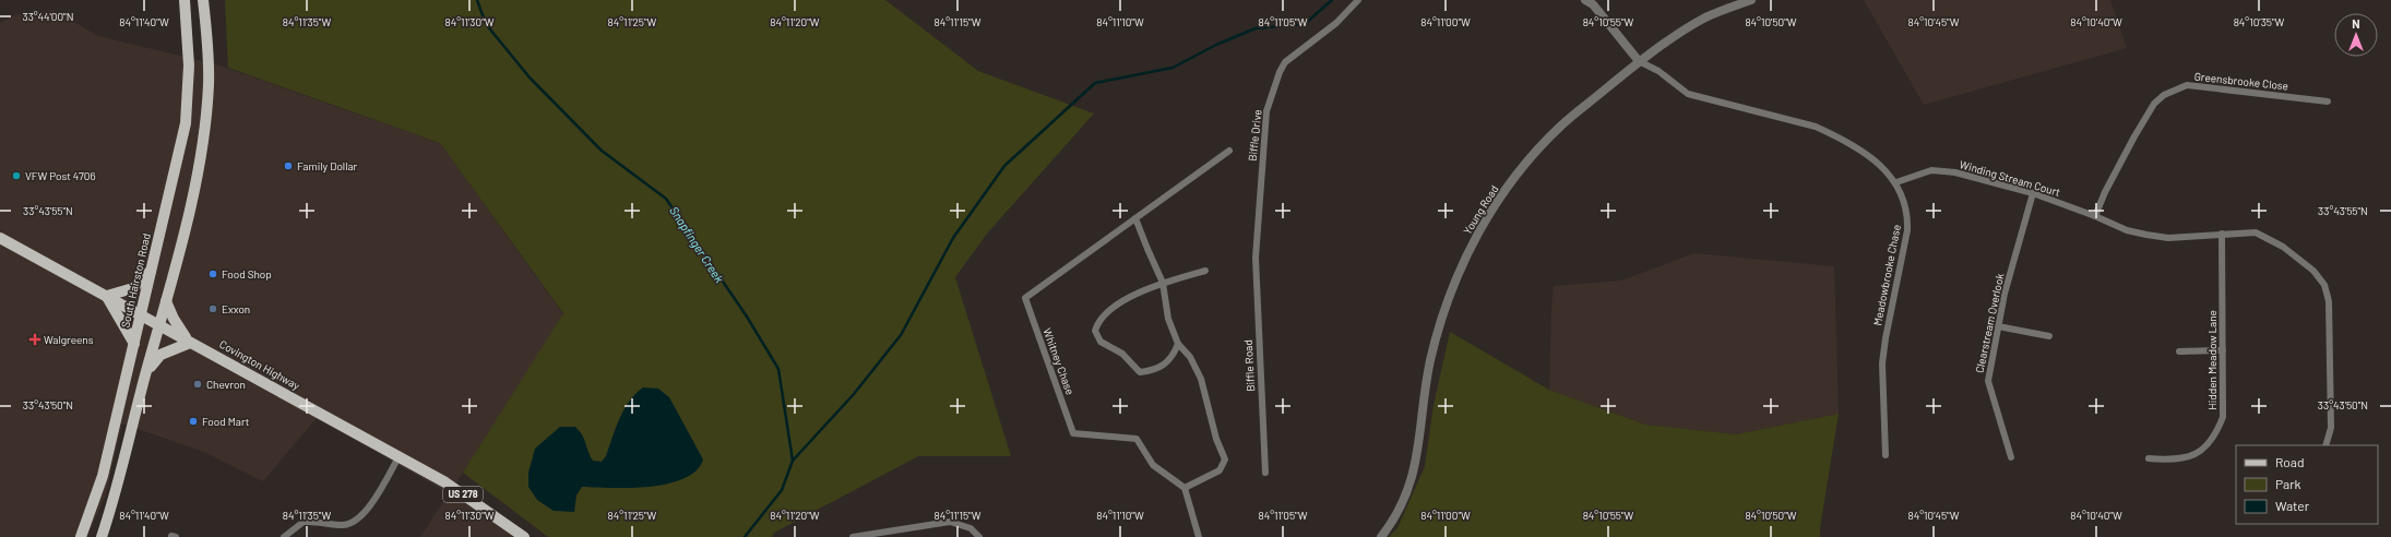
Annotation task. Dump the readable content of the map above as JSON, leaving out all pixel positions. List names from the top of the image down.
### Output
{
  "streets": {
    "main road": ["South Hairston Road", "Covington Highway", "US 278"],
    "street": [
      "Greensbrooke Close",
      "Biffle Drive",
      "Winding Stream Court",
      "Young Road",
      "Meadowbrooke Chase",
      "Clearstream Overlook",
      "Hidden Meadow Lane",
      "Whitney Chase",
      "Biffle Road"
    ]
  },
  "crossings": [
    ["Greensbrooke Close", "Winding Stream Court"],
    ["Biffle Drive", "Biffle Road"],
    ["Winding Stream Court", "Meadowbrooke Chase"],
    ["Winding Stream Court", "Clearstream Overlook"],
    ["Winding Stream Court", "Hidden Meadow Lane"],
    ["Young Road", "Meadowbrooke Chase"],
    ["South Hairston Road", "Covington Highway"]
  ],
  "water": ["Snapfinger Creek"],
  "places": {
    "other": [
      "Family Dollar",
      "VFW Post 4706",
      "Food Shop",
      "Exxon",
      "Chevron",
      "Food Mart"
    ],
    "health": ["Walgreens"]
  },
  "legend": ["Road", "Park", "Water"],
  "north": "top",
  "coordinates": [
    "33°44'00\"N",
    "84°11'40\"W",
    "84°11'35\"W",
    "84°11'30\"W",
    "84°11'25\"W",
    "84°11'20\"W",
    "84°11'15\"W",
    "84°11'10\"W",
    "84°11'05\"W",
    "84°11'00\"W",
    "84°10'55\"W",
    "84°10'50\"W",
    "84°10'45\"W",
    "84°10'40\"W",
    "84°10'35\"W",
    "33°43'55\"N",
    "33°43'50\"N"
  ]
}
